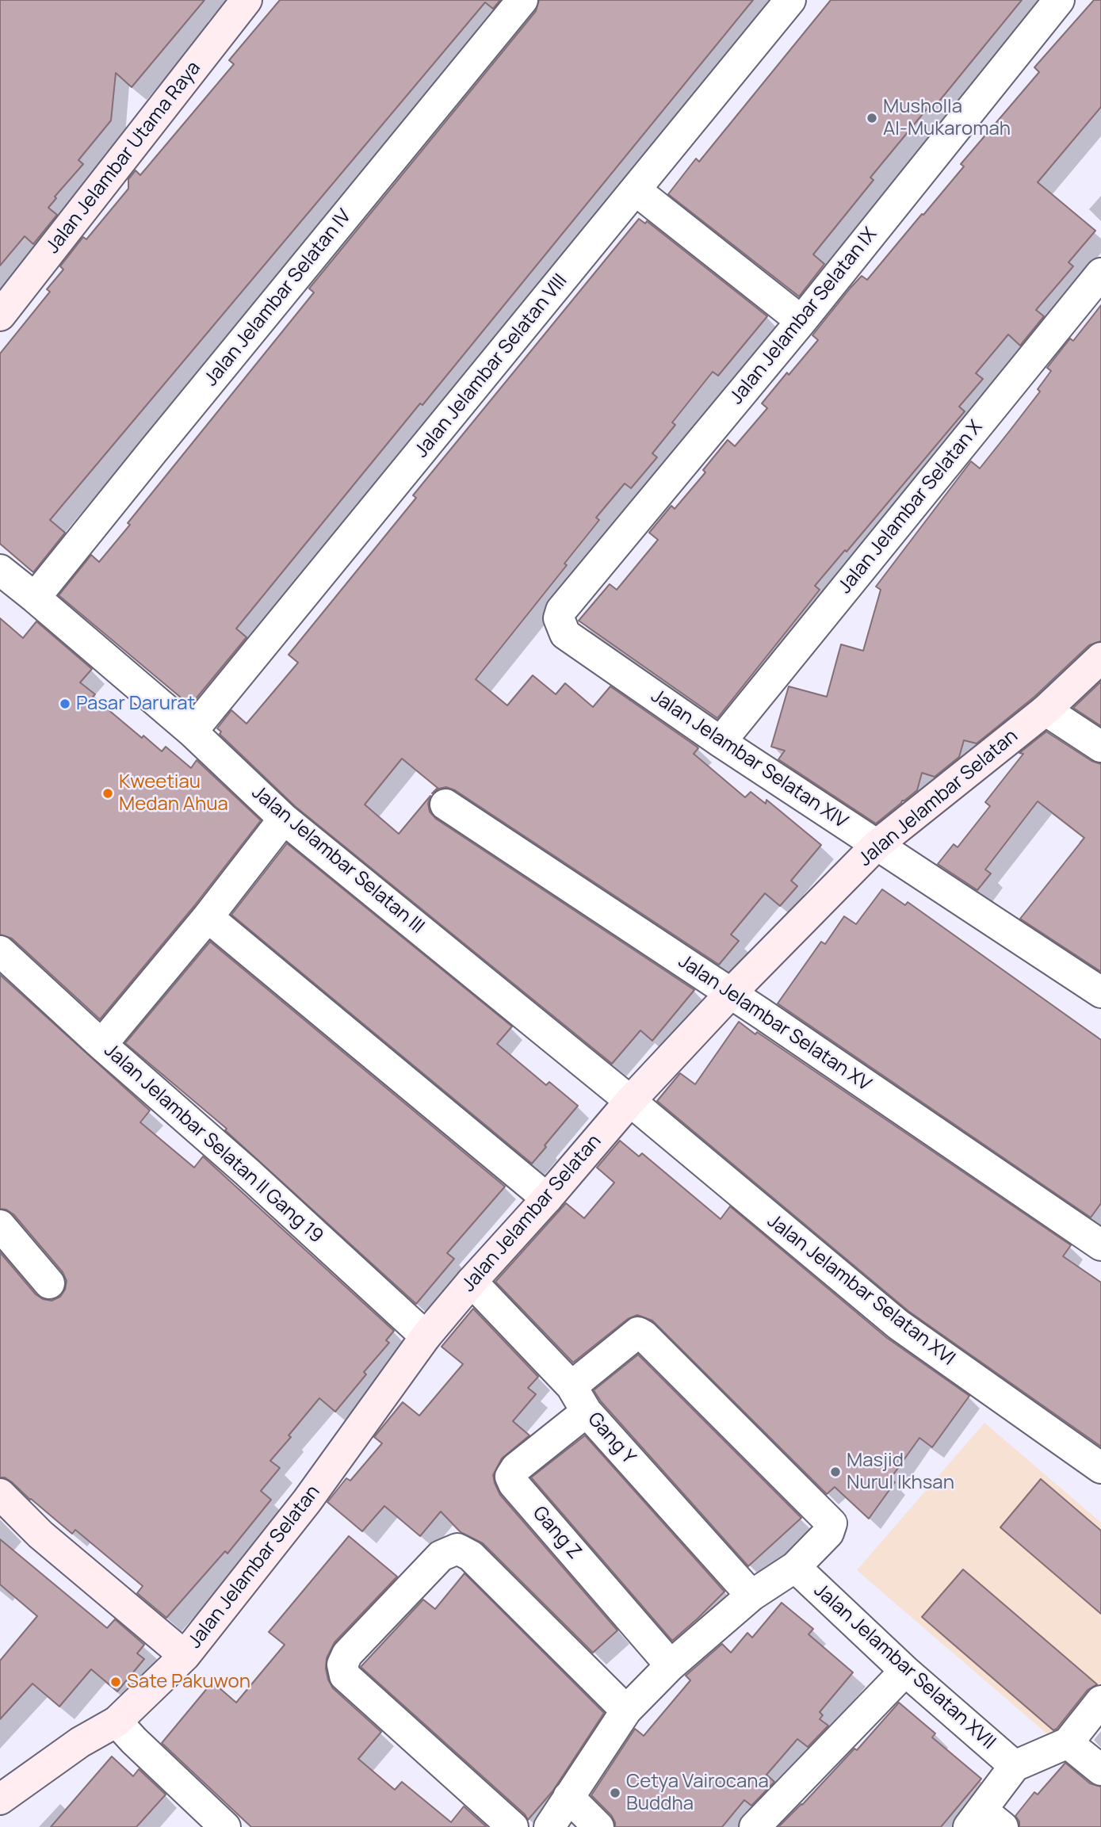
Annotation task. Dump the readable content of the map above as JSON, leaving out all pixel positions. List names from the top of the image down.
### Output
{
  "streets": {
    "street": [
      "Jalan Jelambar Utama Raya",
      "Jalan Jelambar Selatan IV",
      "Jalan Jelambar Selatan IX",
      "Jalan Jelambar Selatan VIII",
      "Jalan Jelambar Selatan X",
      "Jalan Jelambar Selatan XIV",
      "Jalan Jelambar Selatan",
      "Jalan Jelambar Selatan III",
      "Jalan Jelambar Selatan XV",
      "Jalan Jelambar Selatan II Gang 19",
      "Jalan Jelambar Selatan XVI",
      "Gang Y",
      "Gang Z",
      "Jalan Jelambar Selatan XVII"
    ]
  },
  "crossings": [
    ["Jalan Jelambar Selatan IV", "Jalan Jelambar Selatan III"],
    ["Jalan Jelambar Selatan IX", "Jalan Jelambar Selatan XIV"],
    ["Jalan Jelambar Selatan VIII", "Jalan Jelambar Selatan III"],
    ["Jalan Jelambar Selatan X", "Jalan Jelambar Selatan XIV"],
    ["Jalan Jelambar Selatan XIV", "Jalan Jelambar Selatan"],
    ["Jalan Jelambar Selatan", "Jalan Jelambar Selatan III"],
    ["Jalan Jelambar Selatan", "Jalan Jelambar Selatan XV"],
    ["Jalan Jelambar Selatan", "Jalan Jelambar Selatan II Gang 19"],
    ["Jalan Jelambar Selatan", "Jalan Jelambar Selatan XVI"],
    ["Jalan Jelambar Selatan", "Gang Y"],
    ["Jalan Jelambar Selatan III", "Jalan Jelambar Selatan XVI"],
    ["Gang Y", "Gang Z"]
  ],
  "places": [
    "Musholla Al-Mukaromah",
    "Pasar Darurat",
    "Kweetiau Medan Ahua",
    "Masjid Nurul Ikhsan",
    "Sate Pakuwon",
    "Cetya Vairocana Buddha"
  ]
}
